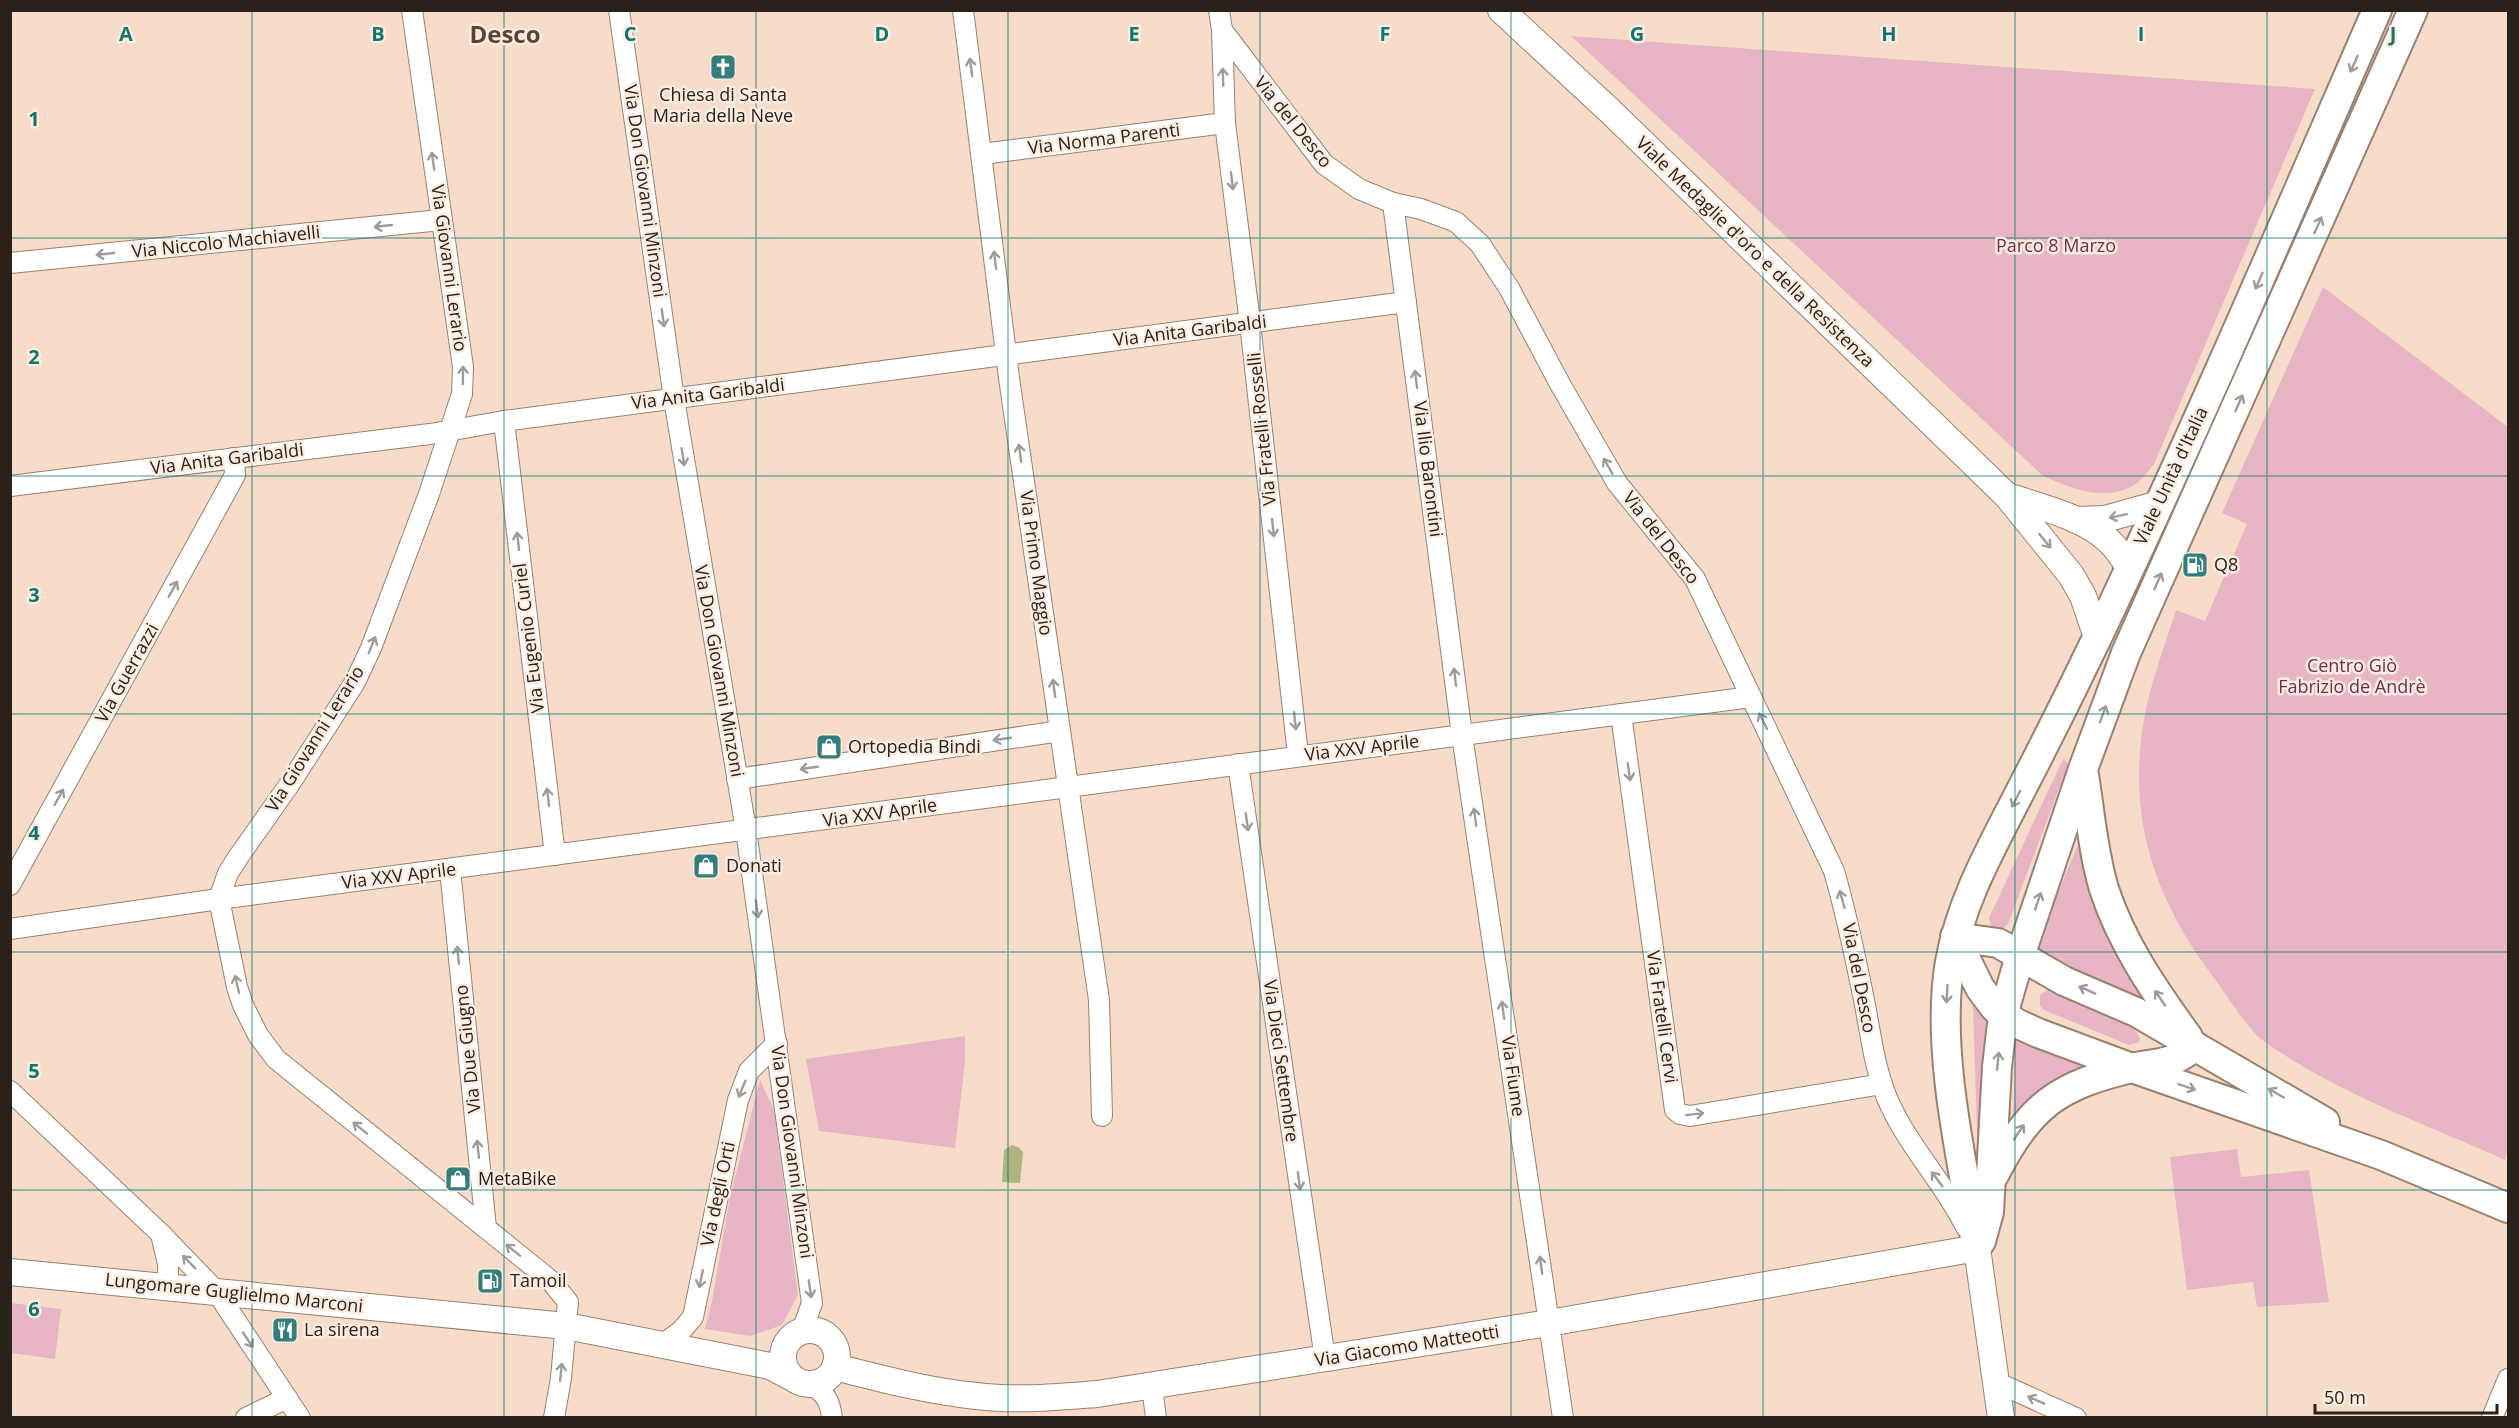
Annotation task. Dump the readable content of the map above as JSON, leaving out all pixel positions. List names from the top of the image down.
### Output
{
  "streets": {
    "main road": ["Viale Unità d'Italia"],
    "street": [
      "Via del Desco",
      "Via Norma Parenti",
      "Via Don Giovanni Minzoni",
      "Via Niccolo Machiavelli",
      "Viale Medaglie d'oro e della Resistenza",
      "Via Giovanni Lerario",
      "Via Anita Garibaldi",
      "Via Fratelli Rosselli",
      "Via Ilio Barontini",
      "Via Primo Maggio",
      "Via Eugenio Curiel",
      "Via Guerrazzi",
      "Via XXV Aprile",
      "Via Fratelli Cervi",
      "Via Due Giugno",
      "Via Dieci Settembre",
      "Via Fiume",
      "Via degli Orti",
      "Lungomare Guglielmo Marconi",
      "Via Giacomo Matteotti"
    ]
  },
  "crossings": [
    ["Via del Desco", "Via Fratelli Rosselli"],
    ["Via del Desco", "Via Ilio Barontini"],
    ["Via del Desco", "Viale Unità d'Italia"],
    ["Via del Desco", "Via XXV Aprile"],
    ["Via del Desco", "Via Fratelli Cervi"],
    ["Via del Desco", "Via Giacomo Matteotti"],
    ["Via Norma Parenti", "Via Fratelli Rosselli"],
    ["Via Norma Parenti", "Via Primo Maggio"],
    ["Via Don Giovanni Minzoni", "Via Anita Garibaldi"],
    ["Via Don Giovanni Minzoni", "Via XXV Aprile"],
    ["Via Don Giovanni Minzoni", "Via degli Orti"],
    ["Via Don Giovanni Minzoni", "Lungomare Guglielmo Marconi"],
    ["Via Don Giovanni Minzoni", "Via Giacomo Matteotti"],
    ["Via Niccolo Machiavelli", "Via Giovanni Lerario"],
    ["Viale Medaglie d'oro e della Resistenza", "Viale Unità d'Italia"],
    ["Via Giovanni Lerario", "Via Anita Garibaldi"],
    ["Via Giovanni Lerario", "Via XXV Aprile"],
    ["Via Anita Garibaldi", "Via Fratelli Rosselli"],
    ["Via Anita Garibaldi", "Via Ilio Barontini"],
    ["Via Anita Garibaldi", "Via Primo Maggio"],
    ["Via Anita Garibaldi", "Via Eugenio Curiel"],
    ["Via Anita Garibaldi", "Via Guerrazzi"],
    ["Via Fratelli Rosselli", "Via XXV Aprile"],
    ["Via Ilio Barontini", "Via XXV Aprile"],
    ["Via Ilio Barontini", "Via Fiume"],
    ["Viale Unità d'Italia", "Via Giacomo Matteotti"],
    ["Via Primo Maggio", "Via XXV Aprile"],
    ["Via Eugenio Curiel", "Via XXV Aprile"],
    ["Via XXV Aprile", "Via Fratelli Cervi"],
    ["Via XXV Aprile", "Via Due Giugno"],
    ["Via XXV Aprile", "Via Dieci Settembre"],
    ["Via XXV Aprile", "Via Fiume"],
    ["Via Dieci Settembre", "Via Giacomo Matteotti"],
    ["Via Fiume", "Via Giacomo Matteotti"],
    ["Via degli Orti", "Lungomare Guglielmo Marconi"],
    ["Lungomare Guglielmo Marconi", "Via Giacomo Matteotti"]
  ],
  "one_way": [
    "Via del Desco",
    "Via Don Giovanni Minzoni",
    "Via Niccolo Machiavelli",
    "Via Giovanni Lerario",
    "Via Ilio Barontini",
    "Via Primo Maggio",
    "Via Eugenio Curiel",
    "Via Guerrazzi",
    "Via Due Giugno",
    "Via Dieci Settembre",
    "Via Fiume",
    "Via degli Orti"
  ],
  "districts": ["Desco"],
  "parks": ["Parco 8 Marzo", "Centro Giò Fabrizio de Andrè"],
  "places": {
    "church": ["Chiesa di Santa Maria della Neve"],
    "fuel station": ["Q8", "Tamoil"],
    "shop": ["Ortopedia Bindi", "Donati", "MetaBike"],
    "restaurant": ["La sirena"]
  },
  "scale_bar": "50 m",
  "grid": {
    "columns": [
      "A",
      "B",
      "C",
      "D",
      "E",
      "F",
      "G",
      "H",
      "I",
      "J"
    ],
    "rows": [
      "1",
      "2",
      "3",
      "4",
      "5",
      "6"
    ]
  }
}
